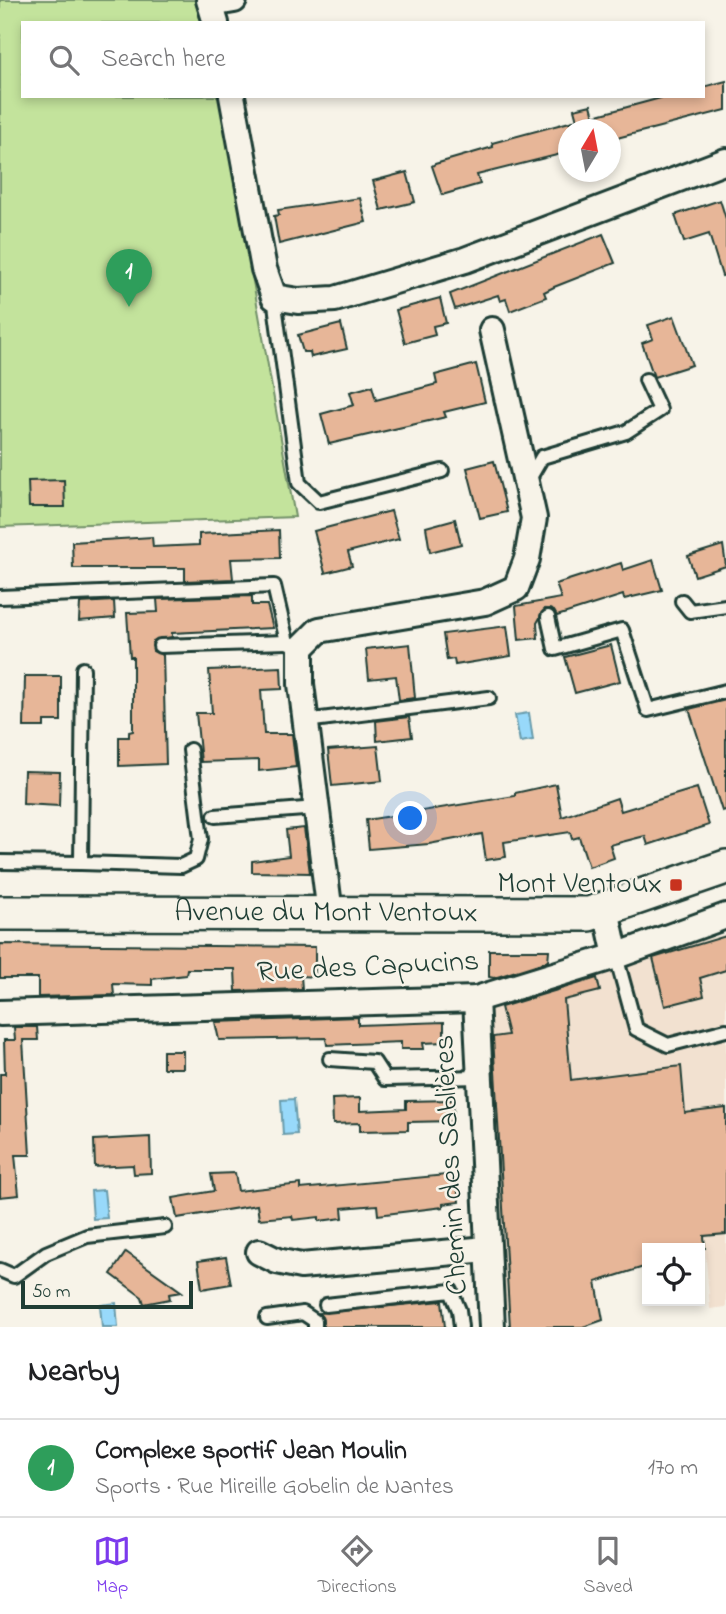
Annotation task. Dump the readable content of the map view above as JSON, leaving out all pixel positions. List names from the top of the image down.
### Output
{
  "streets": {
    "main road": ["Avenue du Mont Ventoux"],
    "street": ["Rue des Capucins", "Chemin des Sablières"]
  },
  "crossings": [
    ["Rue des Capucins", "Chemin des Sablières"]
  ],
  "places": {
    "transit": ["Mont Ventoux"]
  },
  "scale_bar": "50 m",
  "north": "top",
  "page": {
    "search": "Search here",
    "pins": "1",
    "scale": "50 m",
    "heading": "Nearby",
    "list": [
      {
        "mark": "1",
        "name": "Complexe sportif Jean Moulin",
        "note": "Sports · Rue Mireille Gobelin de Nantes",
        "value": "170 m"
      }
    ],
    "nav": ["Map", "Directions", "Saved"]
  }
}
